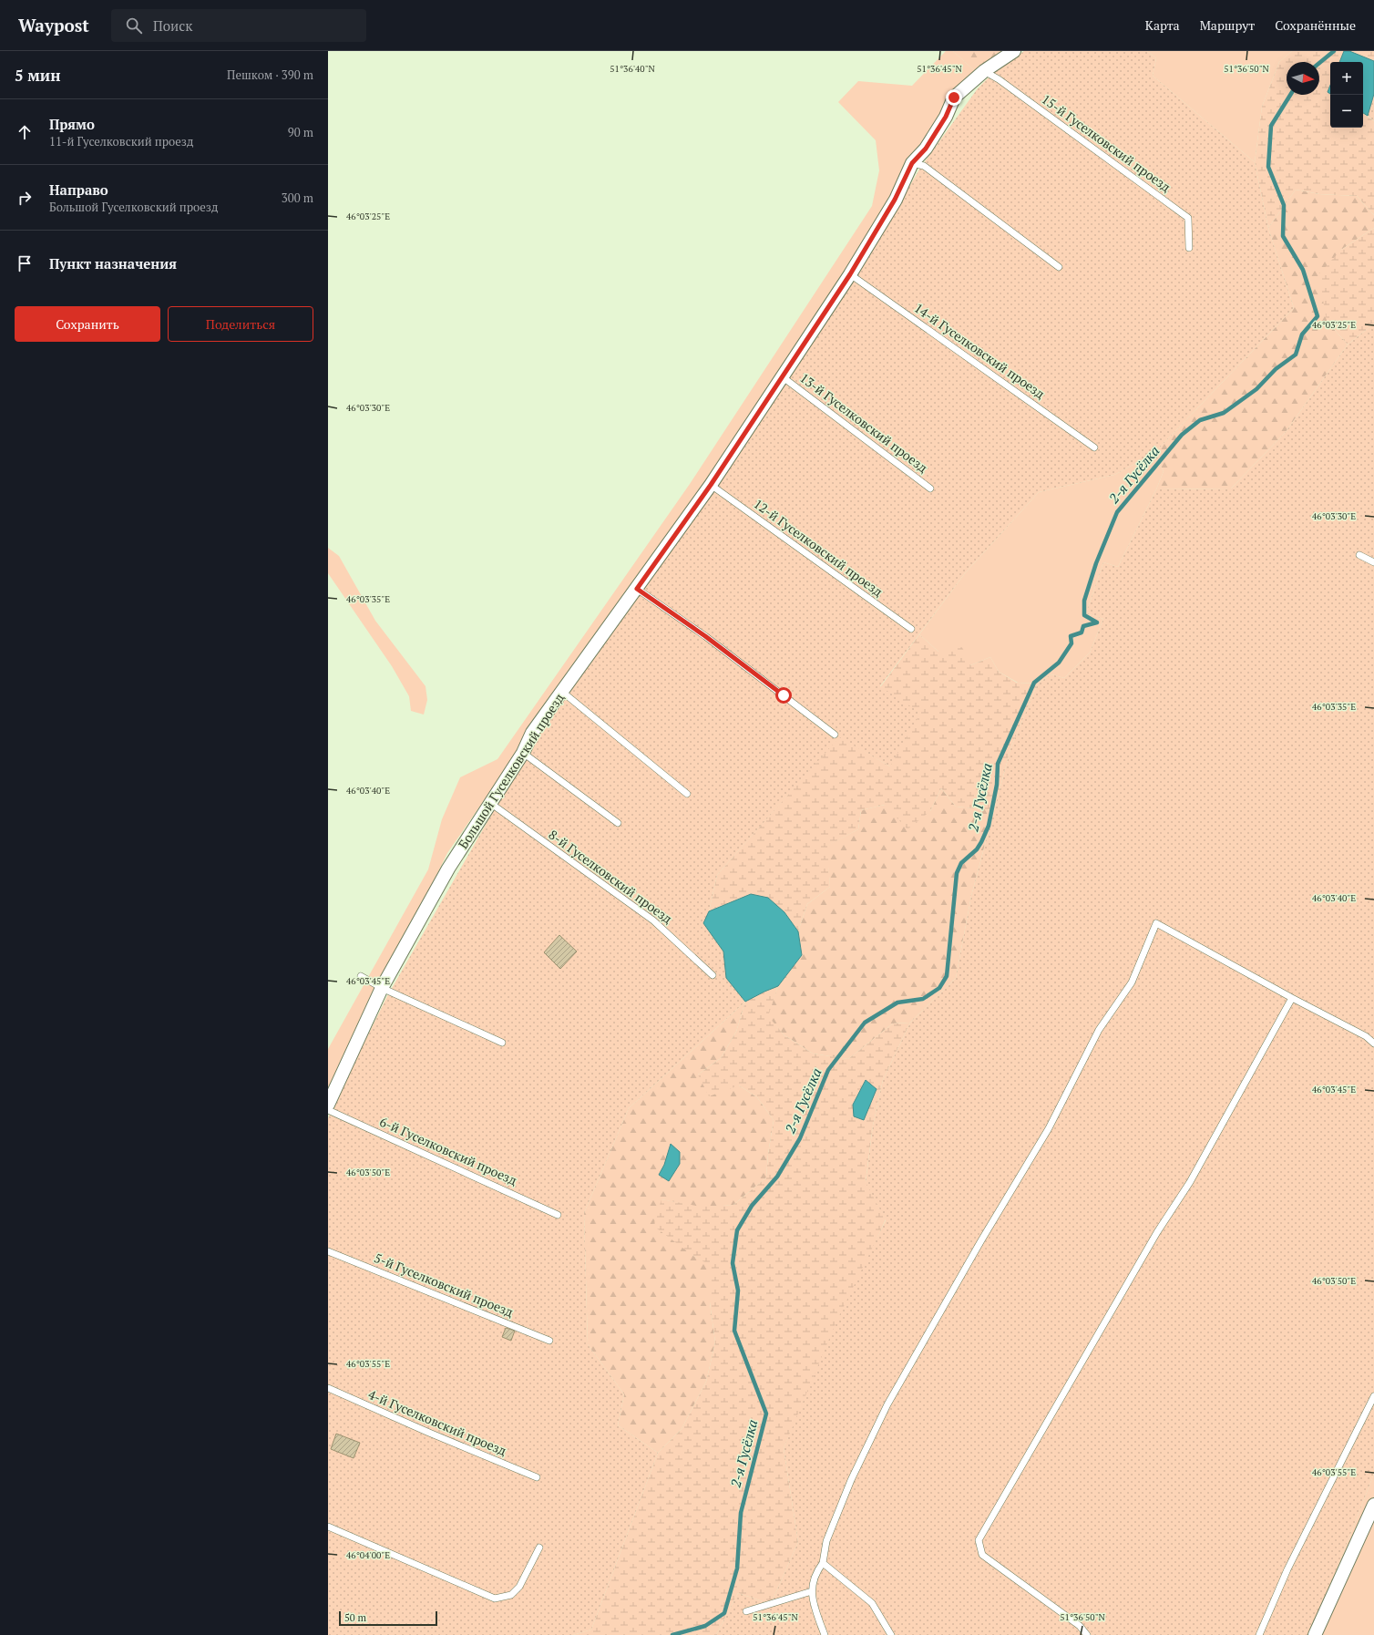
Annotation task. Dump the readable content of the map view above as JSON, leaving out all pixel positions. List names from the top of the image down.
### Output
{
  "streets": {
    "street": ["Большой Гуселковский проезд"],
    "lane": [
      "15-й Гуселковский проезд",
      "14-й Гуселковский проезд",
      "13-й Гуселковский проезд",
      "12-й Гуселковский проезд",
      "8-й Гуселковский проезд",
      "6-й Гуселковский проезд",
      "5-й Гуселковский проезд",
      "4-й Гуселковский проезд"
    ]
  },
  "crossings": [
    ["15-й Гуселковский проезд", "Большой Гуселковский проезд"],
    ["14-й Гуселковский проезд", "Большой Гуселковский проезд"],
    ["13-й Гуселковский проезд", "Большой Гуселковский проезд"],
    ["12-й Гуселковский проезд", "Большой Гуселковский проезд"],
    ["Большой Гуселковский проезд", "8-й Гуселковский проезд"]
  ],
  "water": ["2-я Гусёлка"],
  "scale_bar": "50 m",
  "north": "right",
  "page": {
    "header": "Waypost",
    "search": "Поиск",
    "nav": ["Карта", "Маршрут", "Сохранённые"],
    "heading": ["5 мин", "Пешком · 390 m"],
    "map_buttons": ["+", "−"],
    "list": [
      ["Прямо", "11-й Гуселковский проезд", "90 m"],
      ["Направо", "Большой Гуселковский проезд", "300 m"],
      "Пункт назначения"
    ],
    "buttons": ["Сохранить", "Поделиться"],
    "scale": "50 m"
  },
  "coordinates": [
    "51°36'40\"N",
    "51°36'45\"N",
    "51°36'50\"N",
    "46°03'25\"E",
    "46°03'30\"E",
    "46°03'35\"E",
    "46°03'40\"E",
    "46°03'45\"E",
    "46°03'50\"E",
    "46°03'55\"E",
    "46°04'00\"E"
  ]
}
